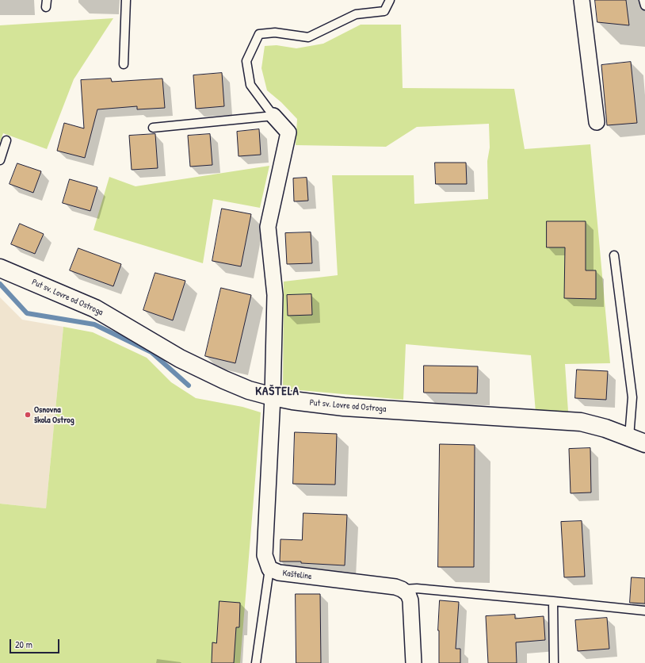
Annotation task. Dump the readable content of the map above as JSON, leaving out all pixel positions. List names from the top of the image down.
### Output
{
  "streets": {
    "street": ["Put sv. Lovre od Ostroga", "Kašteline"]
  },
  "districts": ["KAŠTELA"],
  "places": ["Osnovna škola Ostrog"],
  "scale_bar": "20 m"
}
